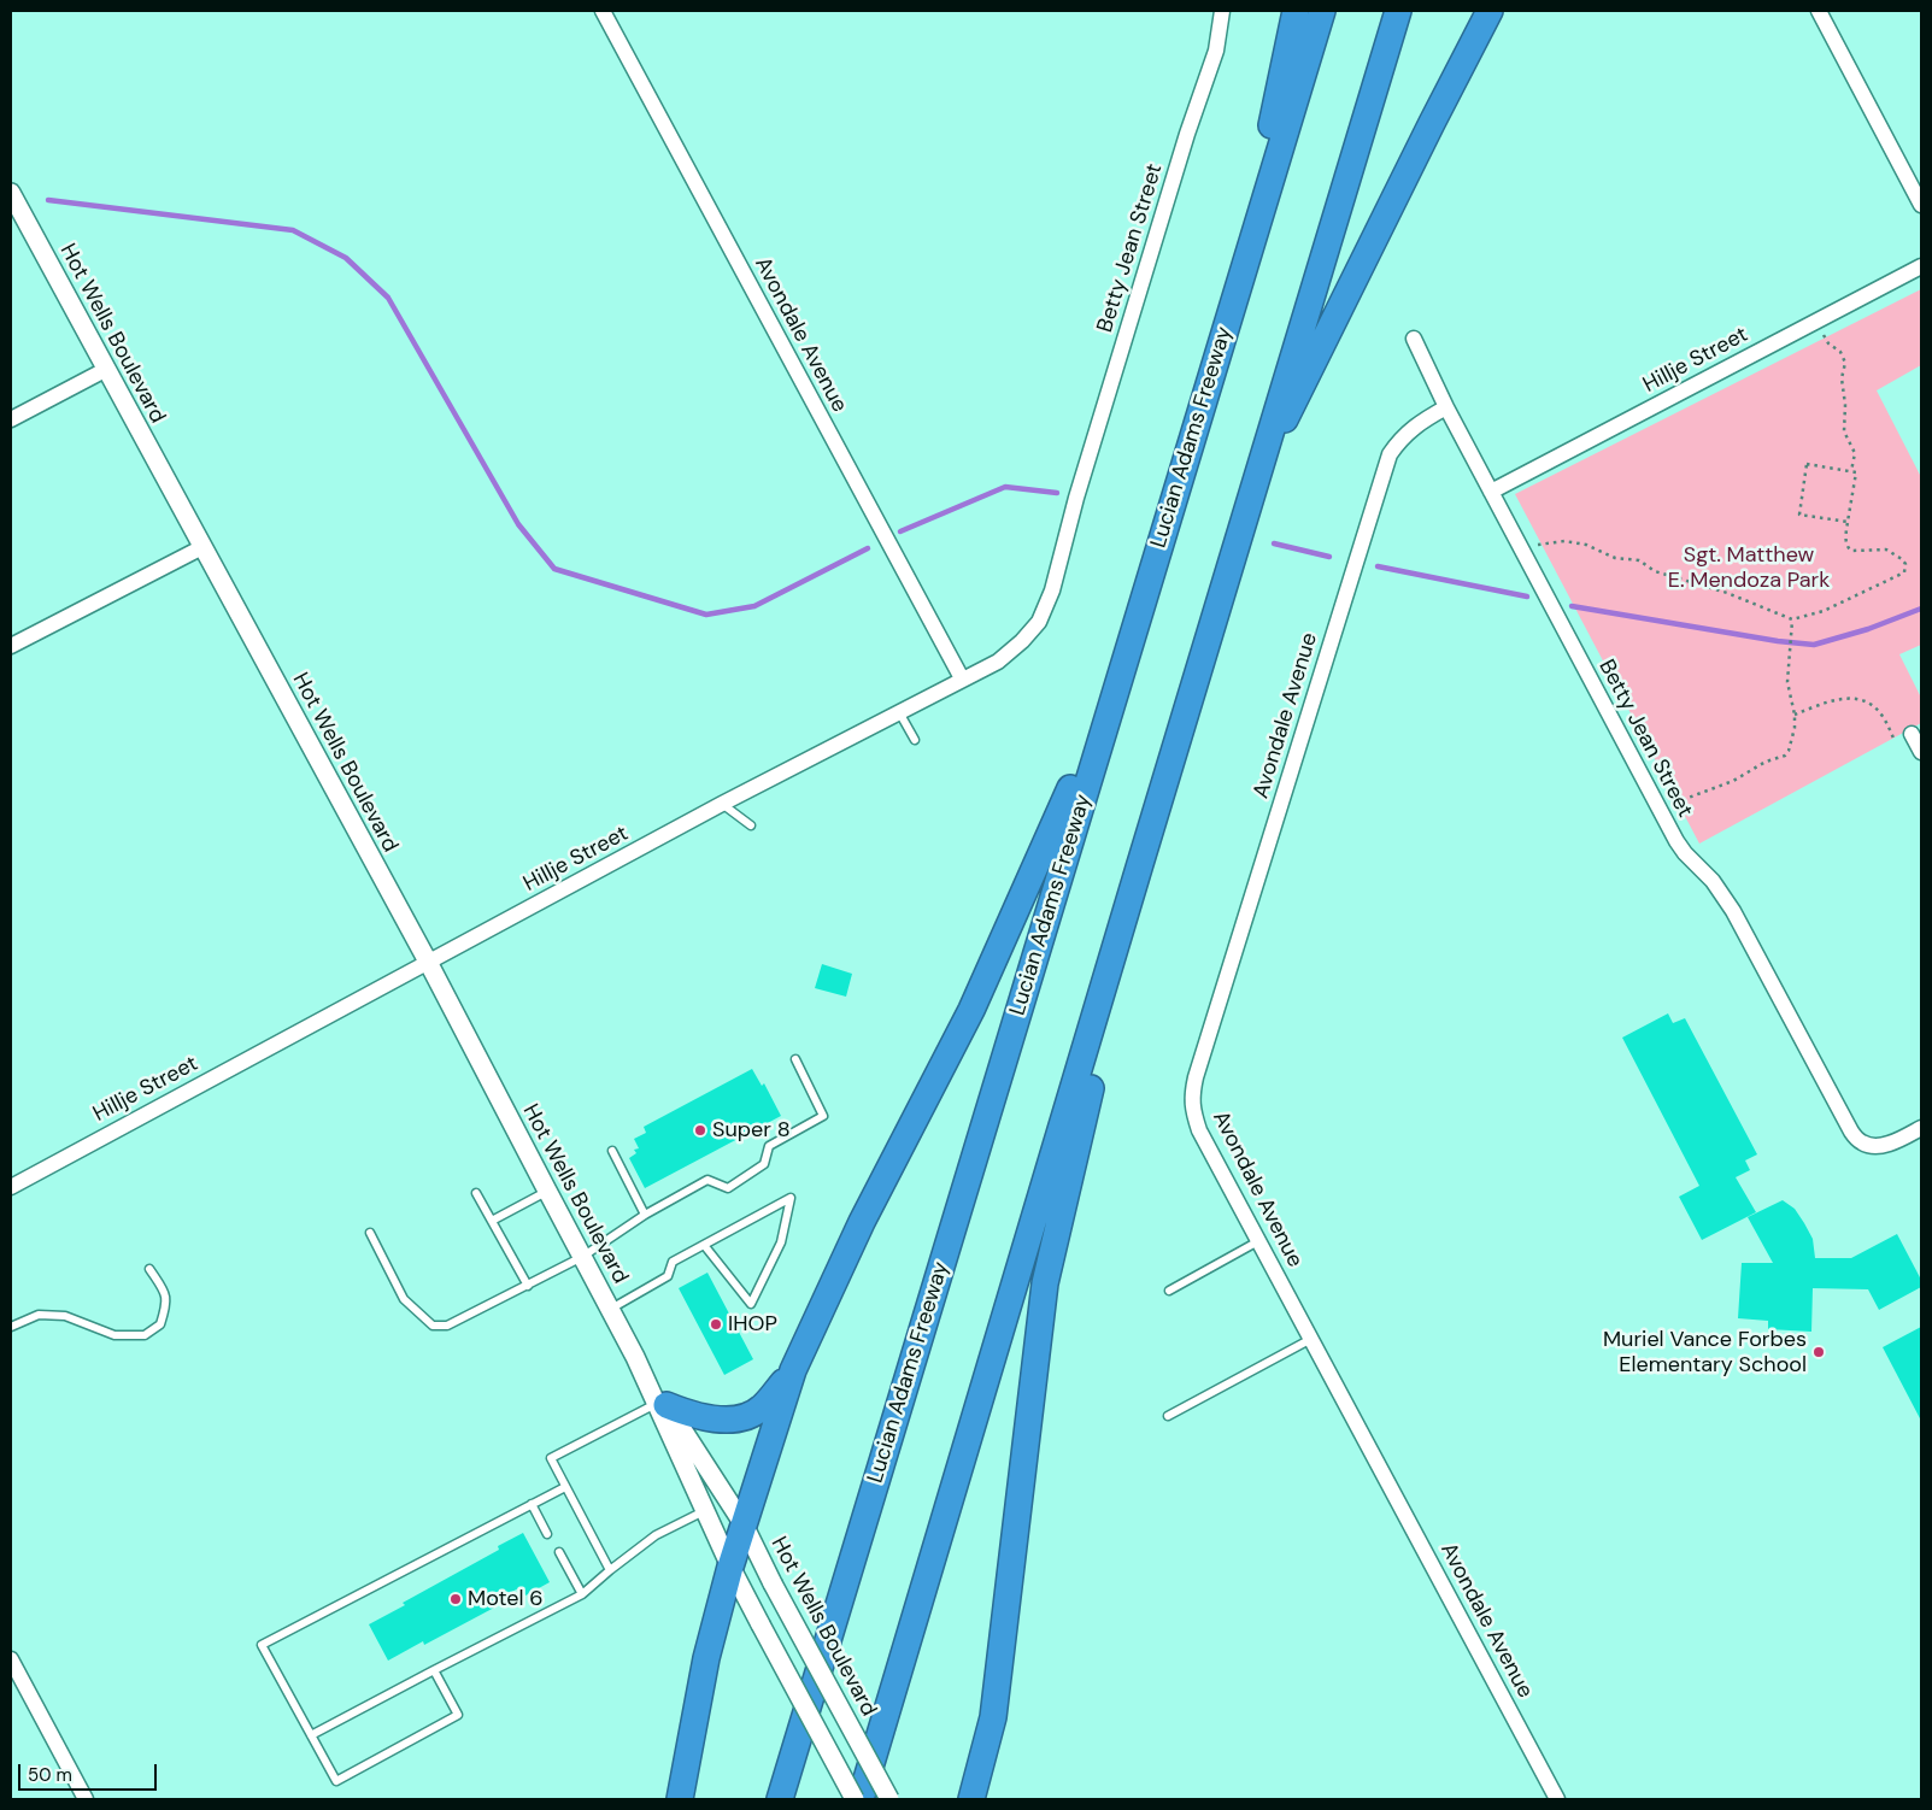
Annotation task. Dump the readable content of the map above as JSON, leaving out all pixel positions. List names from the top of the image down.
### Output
{
  "streets": {
    "highway": ["Lucian Adams Freeway"],
    "street": [
      "Betty Jean Street",
      "Hot Wells Boulevard",
      "Avondale Avenue",
      "Hillje Street"
    ]
  },
  "crossings": [
    ["Betty Jean Street", "Avondale Avenue"],
    ["Betty Jean Street", "Hillje Street"],
    ["Hot Wells Boulevard", "Hillje Street"],
    ["Avondale Avenue", "Hillje Street"]
  ],
  "parks": ["Sgt. Matthew E. Mendoza Park"],
  "places": [
    "Super 8",
    "IHOP",
    "Muriel Vance Forbes Elementary School",
    "Motel 6"
  ],
  "scale_bar": "50 m"
}
